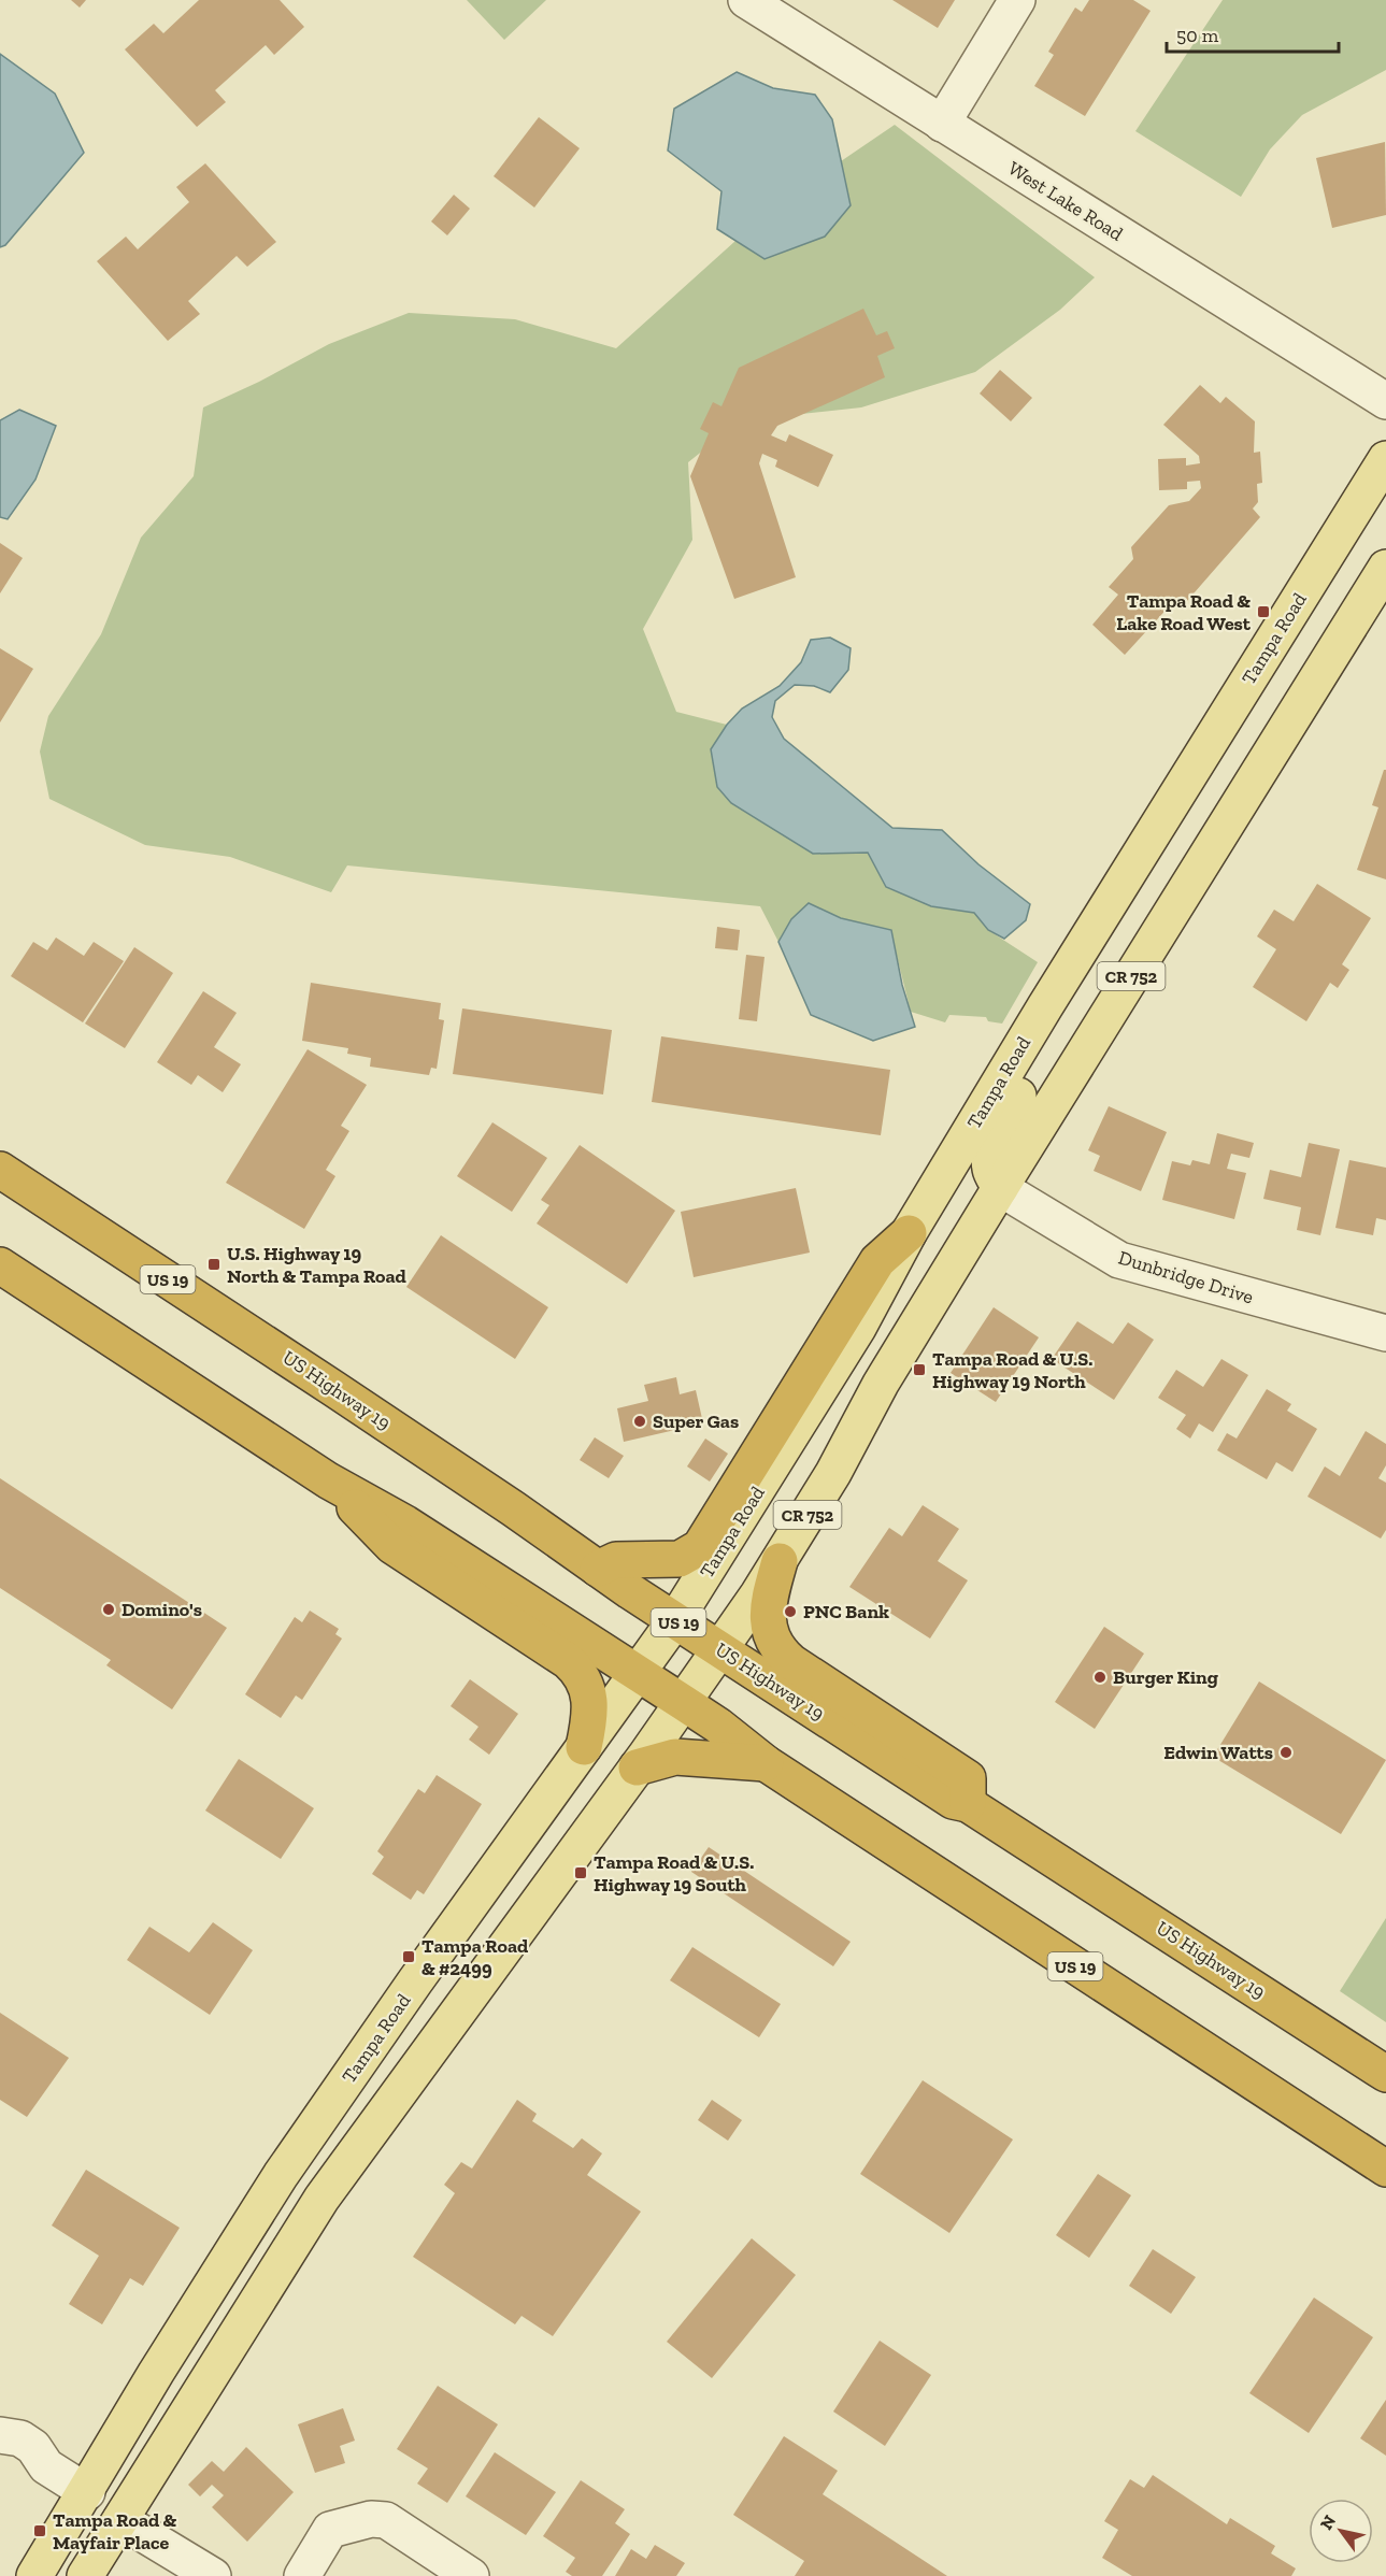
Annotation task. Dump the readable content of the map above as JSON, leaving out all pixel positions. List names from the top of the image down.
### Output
{
  "streets": {
    "highway": ["US 19", "US Highway 19"],
    "main road": ["Tampa Road", "CR 752"],
    "street": ["West Lake Road", "Dunbridge Drive"]
  },
  "crossings": [
    ["Tampa Road", "US 19"],
    ["Tampa Road", "US Highway 19"],
    ["CR 752", "Dunbridge Drive"],
    ["CR 752", "US 19"],
    ["CR 752", "US Highway 19"]
  ],
  "places": {
    "transit": [
      "Tampa Road & Lake Road West",
      "U.S. Highway 19 North & Tampa Road",
      "Tampa Road & U.S. Highway 19 North",
      "Tampa Road & U.S. Highway 19 South",
      "Tampa Road & #2499",
      "Tampa Road & Mayfair Place"
    ],
    "other": [
      "Super Gas",
      "Domino's",
      "PNC Bank",
      "Burger King",
      "Edwin Watts"
    ]
  },
  "scale_bar": "50 m",
  "north": "top left"
}
